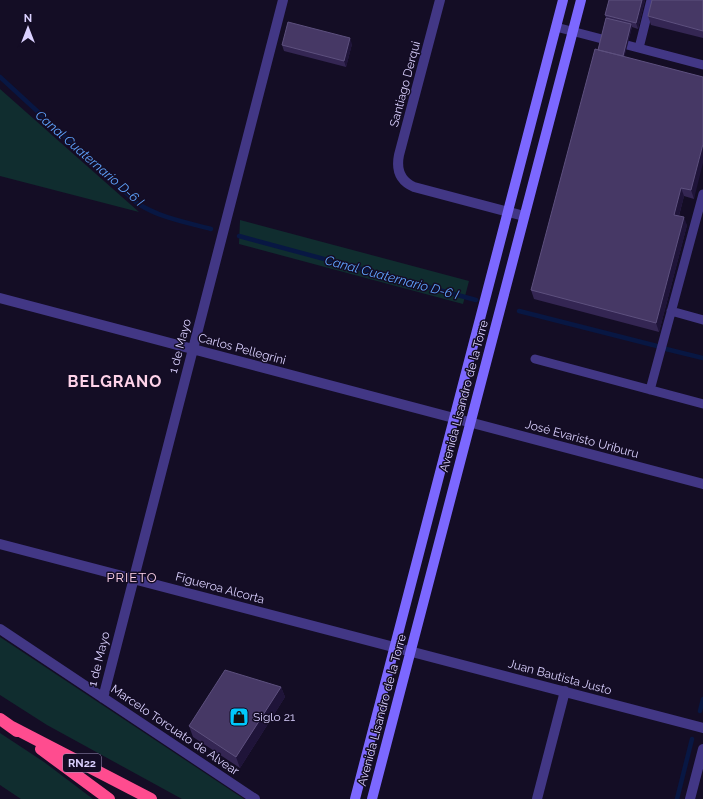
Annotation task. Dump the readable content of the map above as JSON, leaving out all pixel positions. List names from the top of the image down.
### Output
{
  "streets": {
    "highway": ["RN22"],
    "main road": ["Avenida Lisandro de la Torre"],
    "street": [
      "Santiago Derqui",
      "1 de Mayo",
      "Carlos Pellegrini",
      "José Evaristo Uriburu",
      "Figueroa Alcorta",
      "Juan Bautista Justo",
      "Marcelo Torcuato de Alvear"
    ]
  },
  "crossings": [
    ["Santiago Derqui", "Avenida Lisandro de la Torre"],
    ["1 de Mayo", "Carlos Pellegrini"],
    ["1 de Mayo", "Figueroa Alcorta"],
    ["1 de Mayo", "Marcelo Torcuato de Alvear"],
    ["Carlos Pellegrini", "Avenida Lisandro de la Torre"],
    ["Carlos Pellegrini", "José Evaristo Uriburu"],
    ["Avenida Lisandro de la Torre", "José Evaristo Uriburu"],
    ["Avenida Lisandro de la Torre", "Figueroa Alcorta"],
    ["Avenida Lisandro de la Torre", "Juan Bautista Justo"],
    ["Figueroa Alcorta", "Juan Bautista Justo"]
  ],
  "districts": ["BELGRANO", "PRIETO"],
  "water": ["Canal Cuaternario D-6 I"],
  "places": {
    "shop": ["Siglo 21"]
  },
  "north": "top"
}
